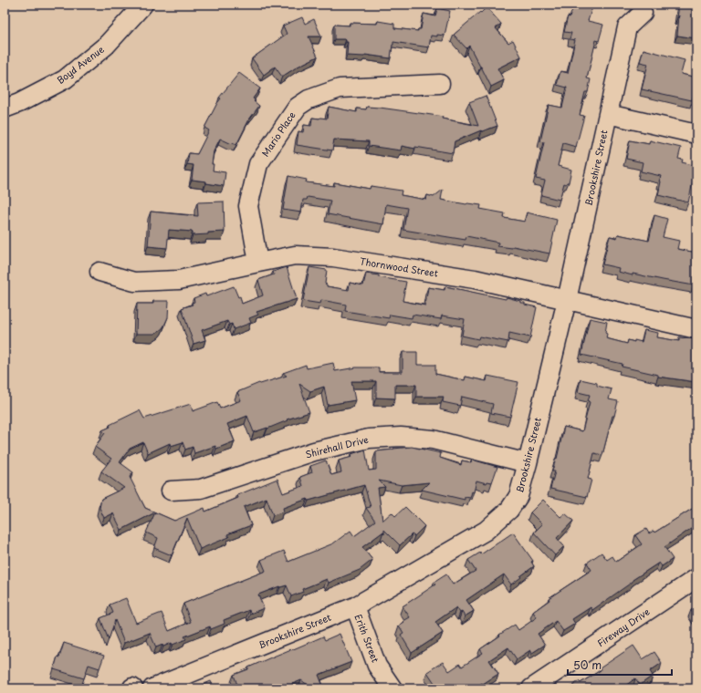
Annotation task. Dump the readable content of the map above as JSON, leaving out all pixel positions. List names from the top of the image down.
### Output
{
  "streets": {
    "street": [
      "Boyd Avenue",
      "Mario Place",
      "Brookshire Street",
      "Thornwood Street",
      "Shirehall Drive",
      "Fireway Drive",
      "Erith Street"
    ]
  },
  "crossings": [
    ["Mario Place", "Thornwood Street"],
    ["Brookshire Street", "Thornwood Street"],
    ["Brookshire Street", "Shirehall Drive"],
    ["Brookshire Street", "Erith Street"]
  ],
  "scale_bar": "50 m"
}
